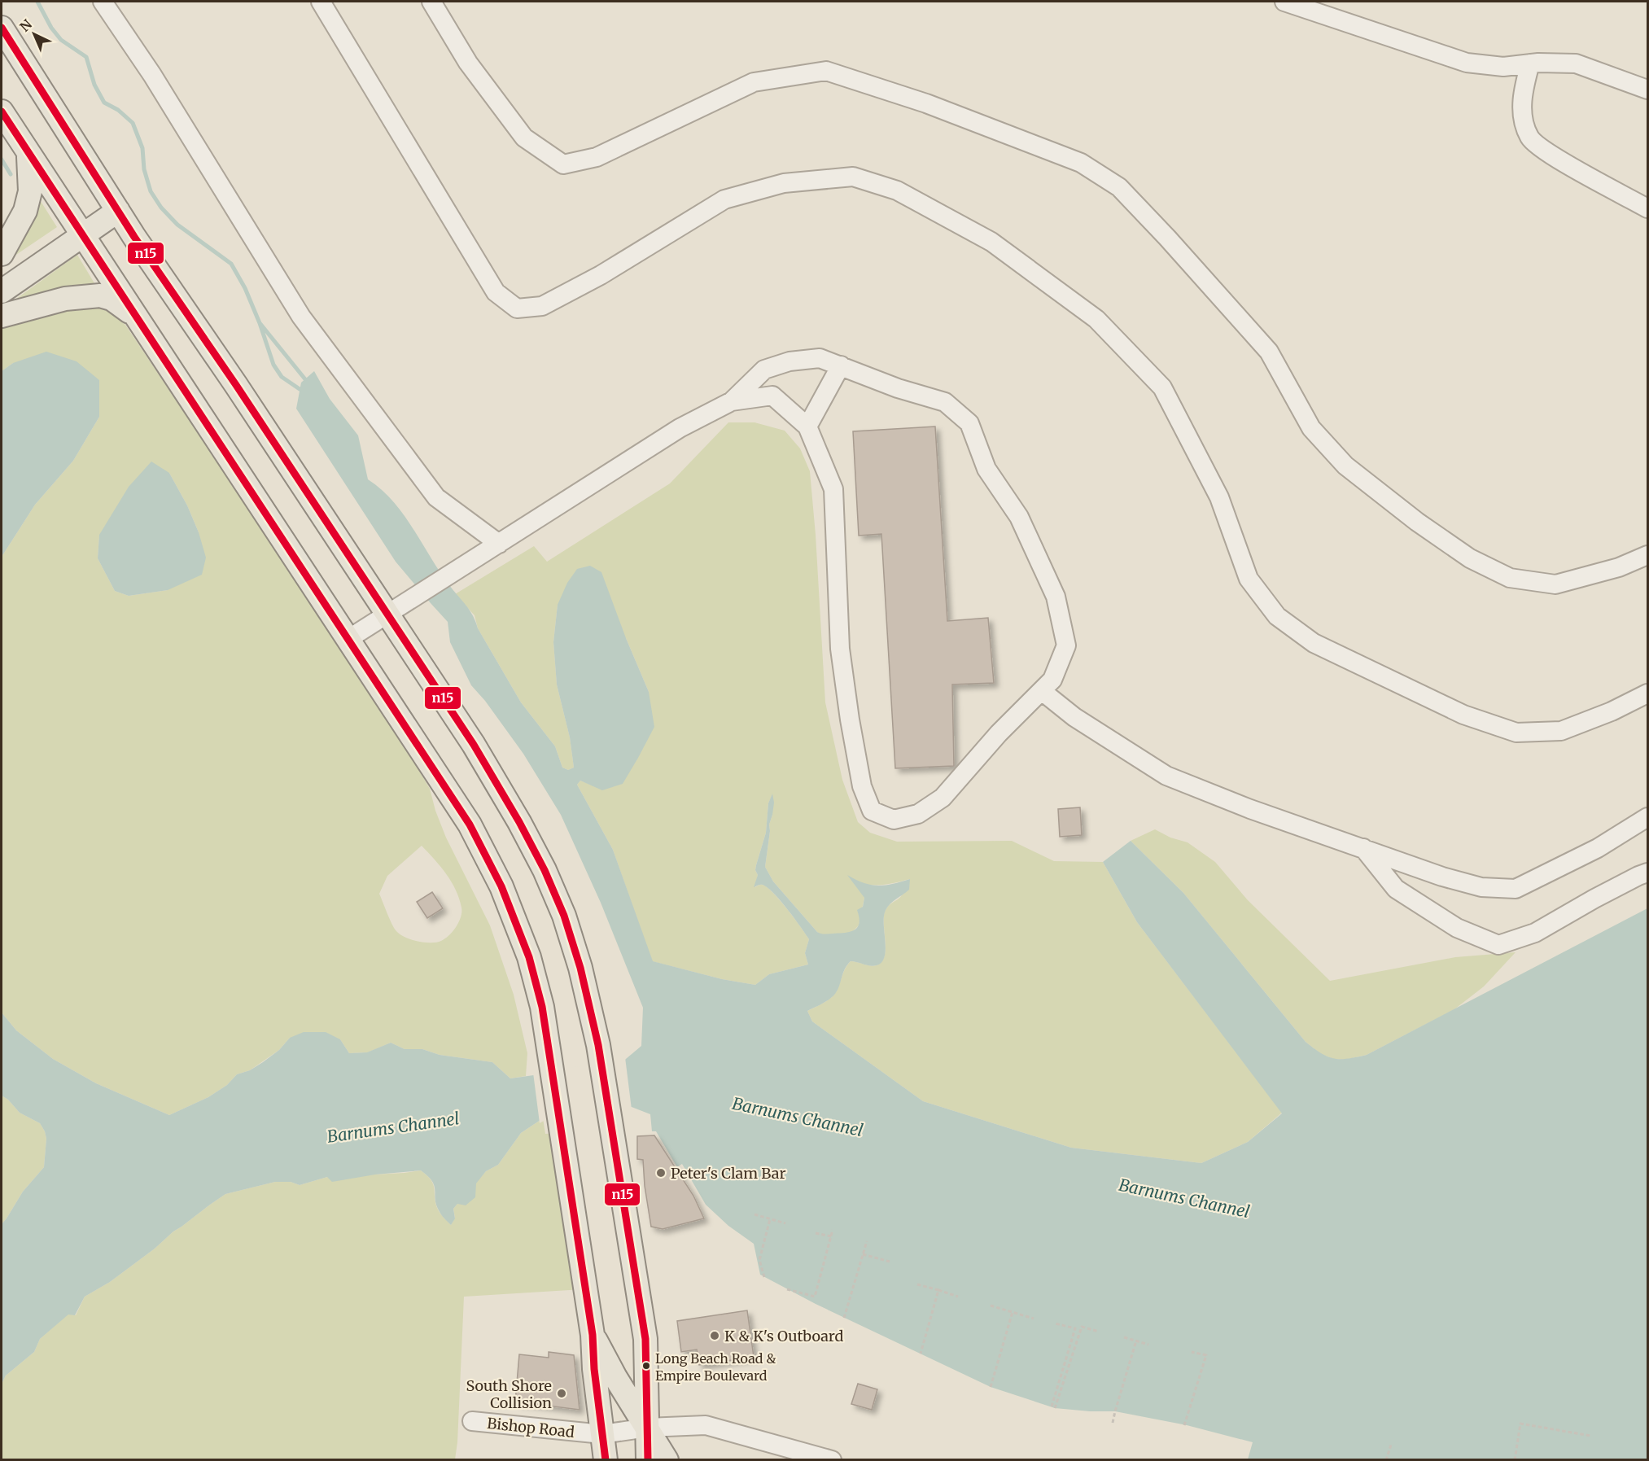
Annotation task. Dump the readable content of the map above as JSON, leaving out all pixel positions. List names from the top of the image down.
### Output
{
  "streets": {
    "street": ["Bishop Road"]
  },
  "water": ["Barnums Channel"],
  "places": [
    "Peter's Clam Bar",
    "K & K's Outboard",
    "Long Beach Road & Empire Boulevard",
    "South Shore Collision"
  ],
  "lines": ["transit line n15"],
  "north": "top left"
}
